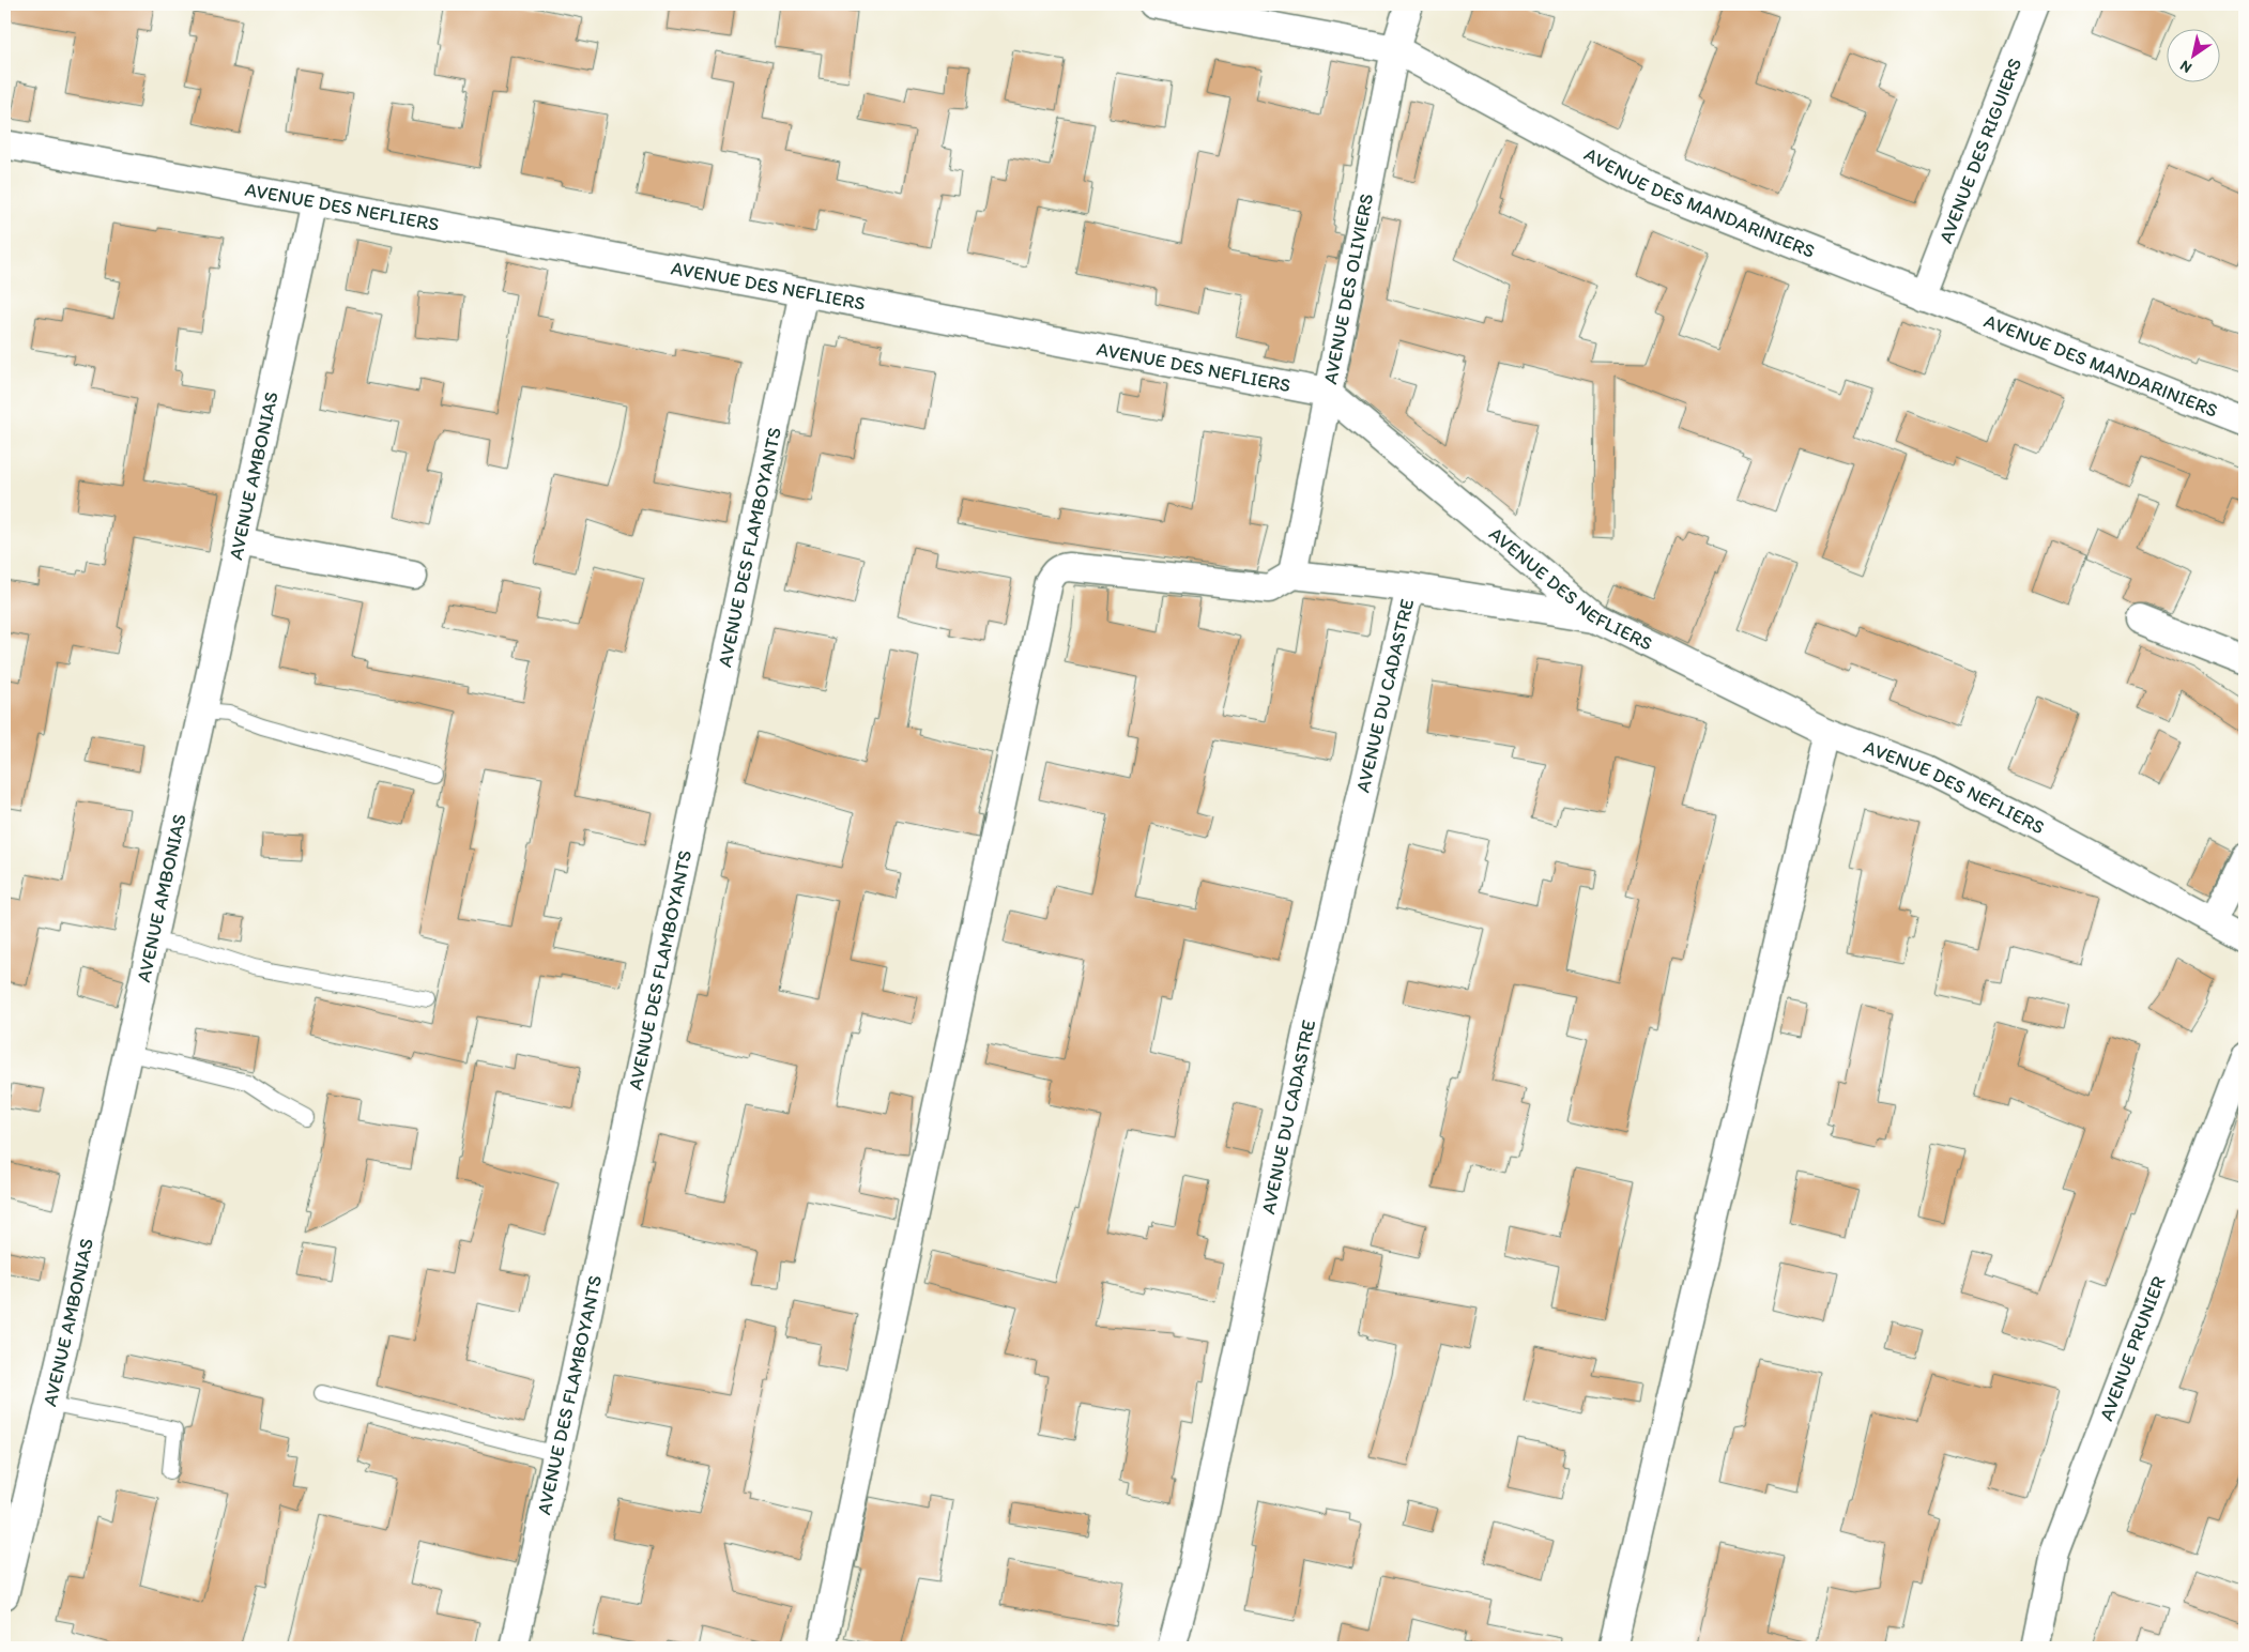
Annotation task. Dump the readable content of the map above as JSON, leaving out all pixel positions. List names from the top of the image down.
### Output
{
  "streets": {
    "street": [
      "AVENUE DES RIGUIERS",
      "AVENUE DES MANDARINIERS",
      "AVENUE DES NEFLIERS",
      "AVENUE DES OLIVIERS",
      "AVENUE AMBONIAS",
      "AVENUE DES FLAMBOYANTS",
      "AVENUE DU CADASTRE",
      "AVENUE PRUNIER"
    ]
  },
  "crossings": [
    ["AVENUE DES RIGUIERS", "AVENUE DES MANDARINIERS"],
    ["AVENUE DES MANDARINIERS", "AVENUE DES OLIVIERS"],
    ["AVENUE DES NEFLIERS", "AVENUE DES OLIVIERS"],
    ["AVENUE DES NEFLIERS", "AVENUE AMBONIAS"],
    ["AVENUE DES NEFLIERS", "AVENUE DES FLAMBOYANTS"]
  ],
  "north": "bottom left"
}
